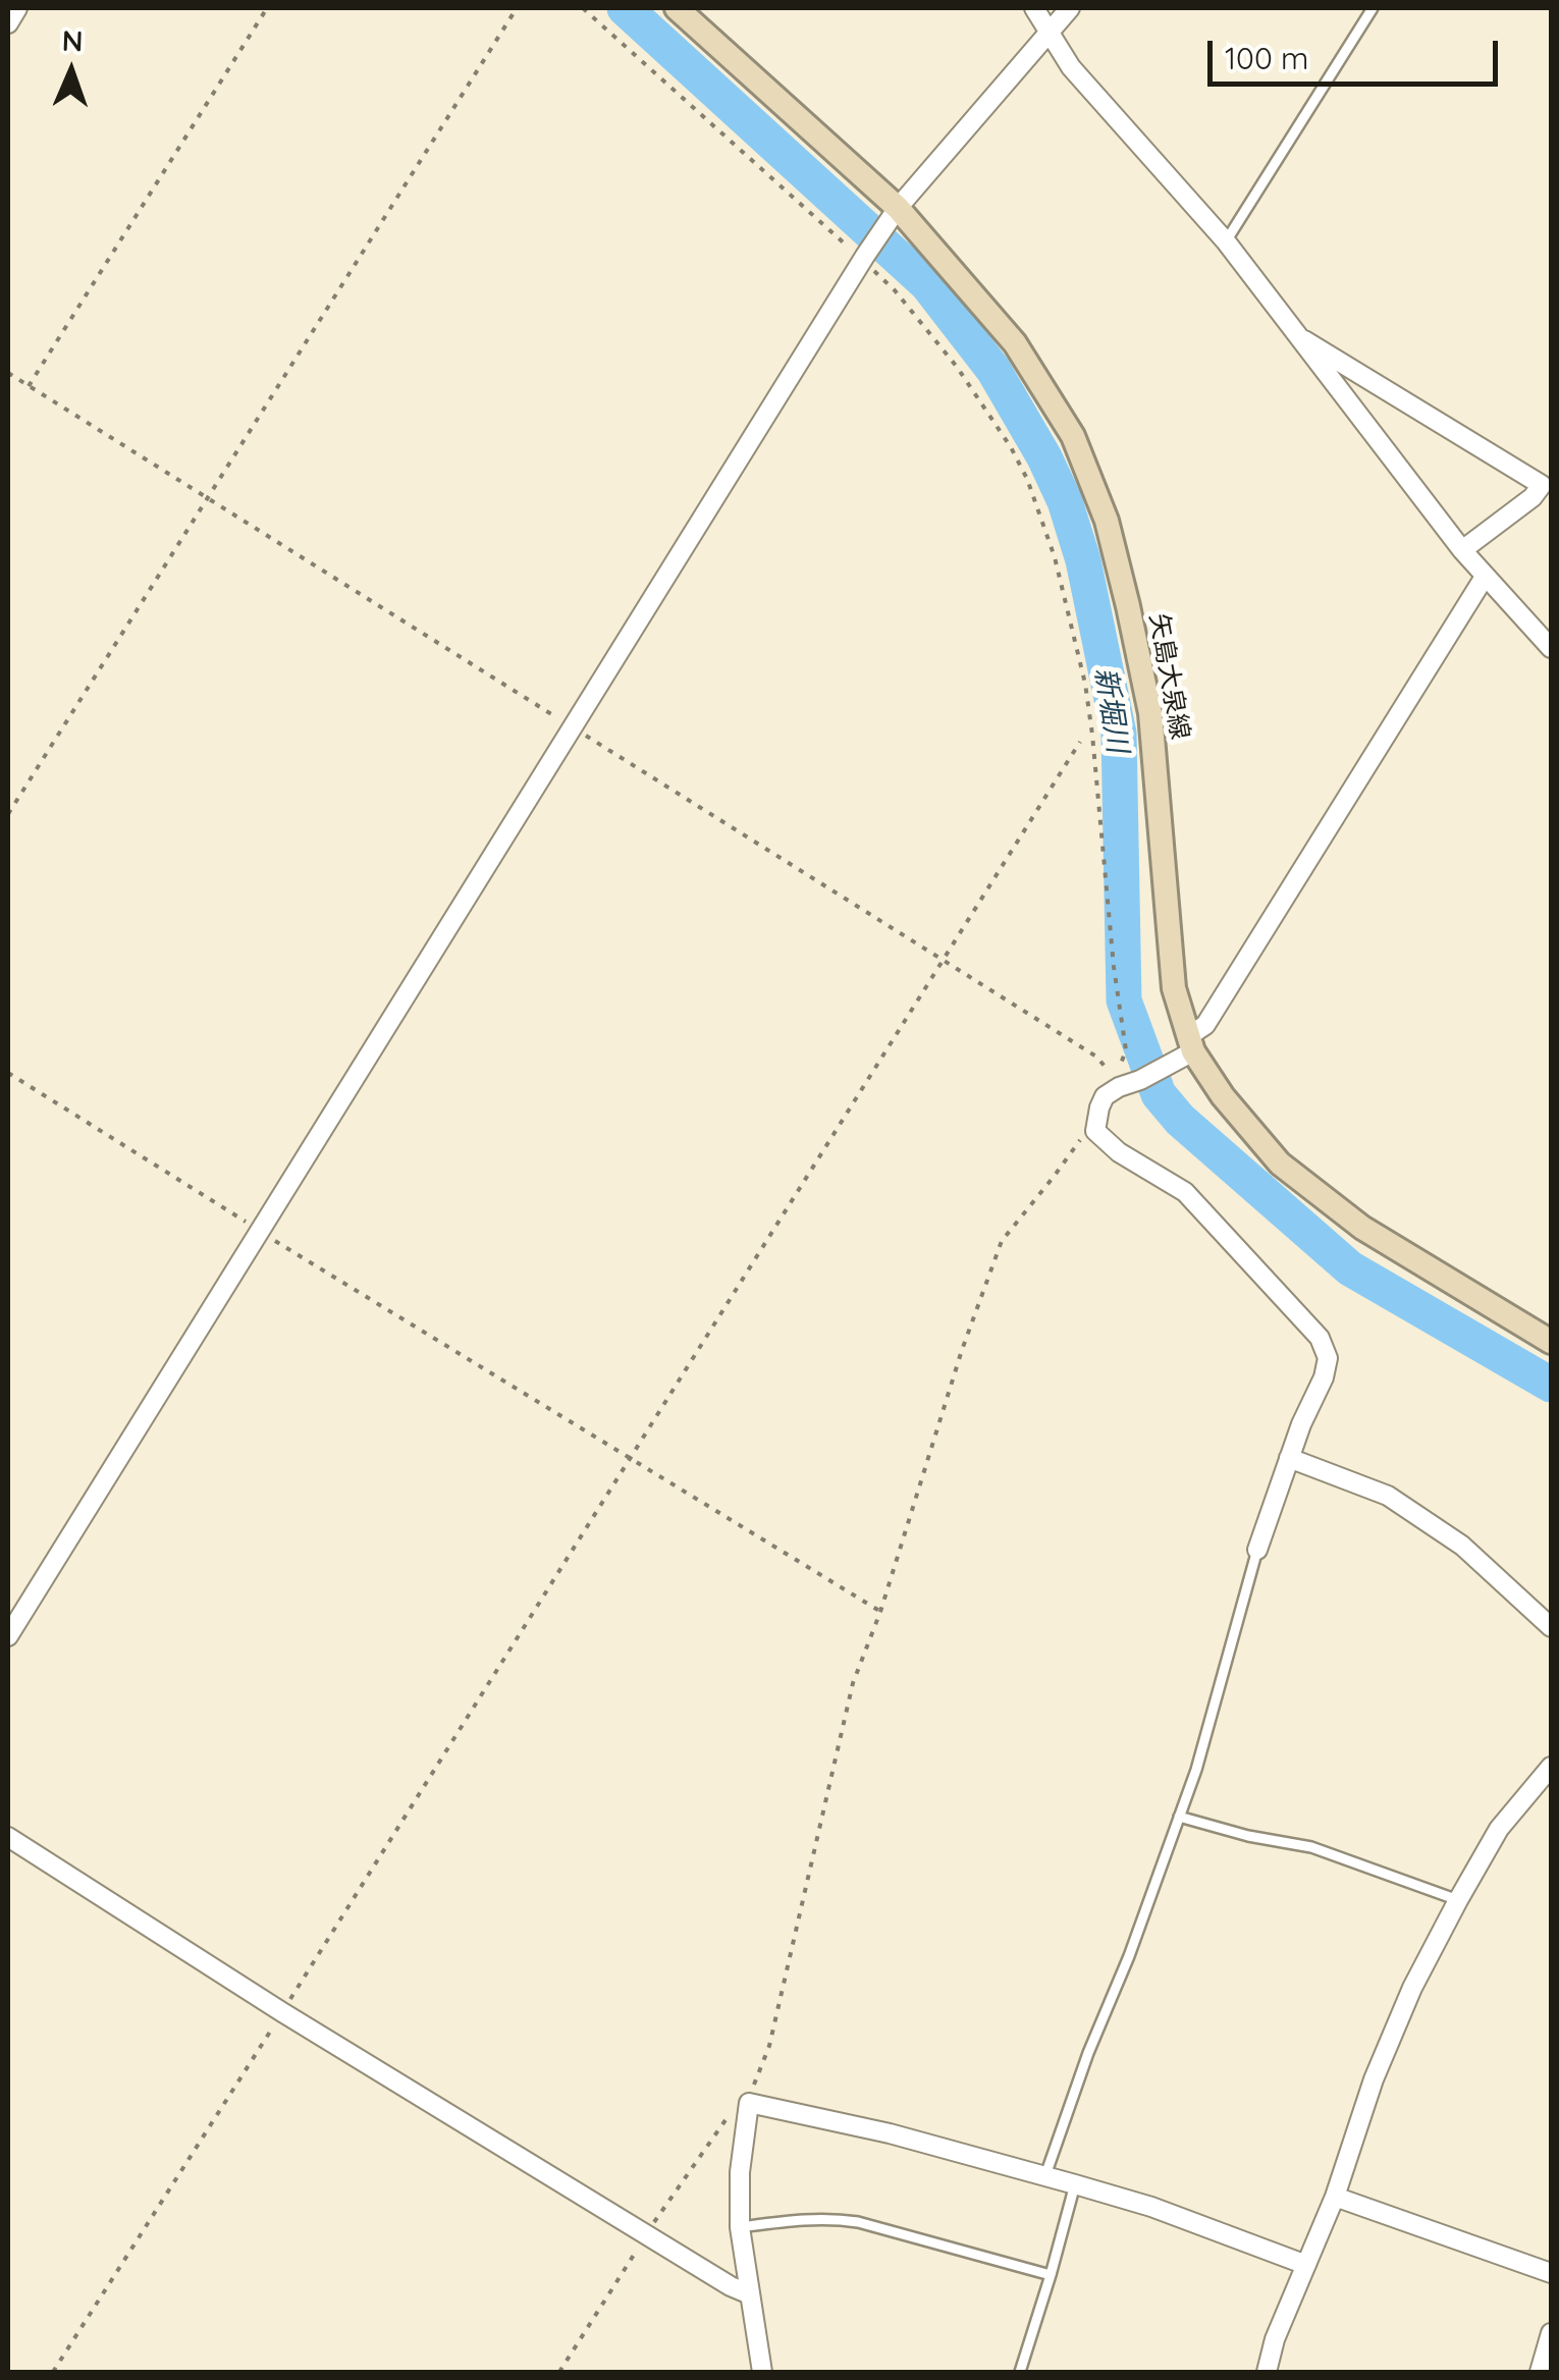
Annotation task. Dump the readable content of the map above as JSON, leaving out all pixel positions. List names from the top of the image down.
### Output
{
  "streets": {
    "main road": ["矢島大泉線"]
  },
  "water": ["新堀川"],
  "scale_bar": "100 m",
  "north": "top"
}
